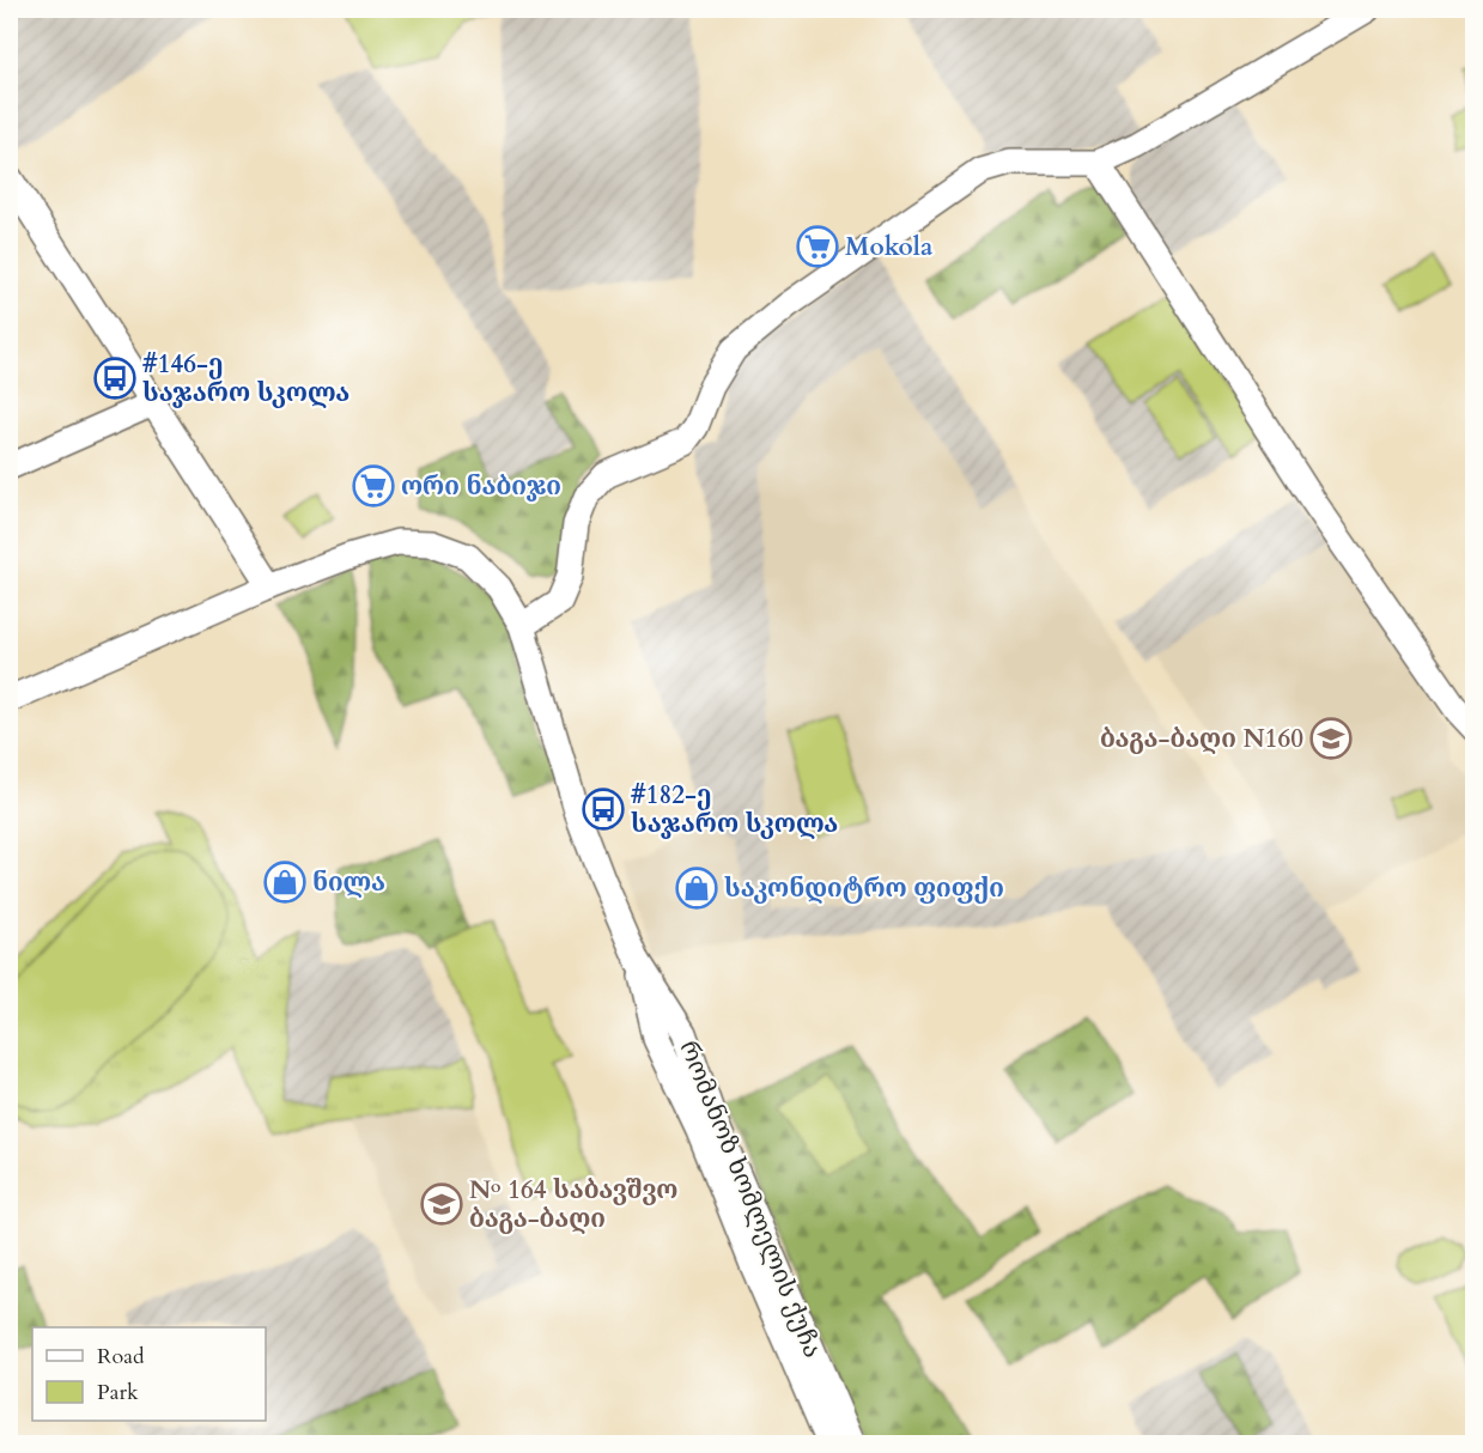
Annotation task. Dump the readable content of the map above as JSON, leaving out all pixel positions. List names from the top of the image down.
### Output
{
  "streets": {
    "street": ["რომანოზ ხომლელის ქუჩა"]
  },
  "places": {
    "supermarket": ["Mokola", "ორი ნაბიჯი"],
    "bus stop": ["#146-ე საჯარო სკოლა", "#182-ე საჯარო სკოლა"],
    "school or university": ["ბაგა-ბაღი N160", "№ 164 საბავშვო ბაგა-ბაღი"],
    "shop": ["ნილა", "საკონდიტრო ფიფქი"]
  },
  "legend": ["Road", "Park"]
}
